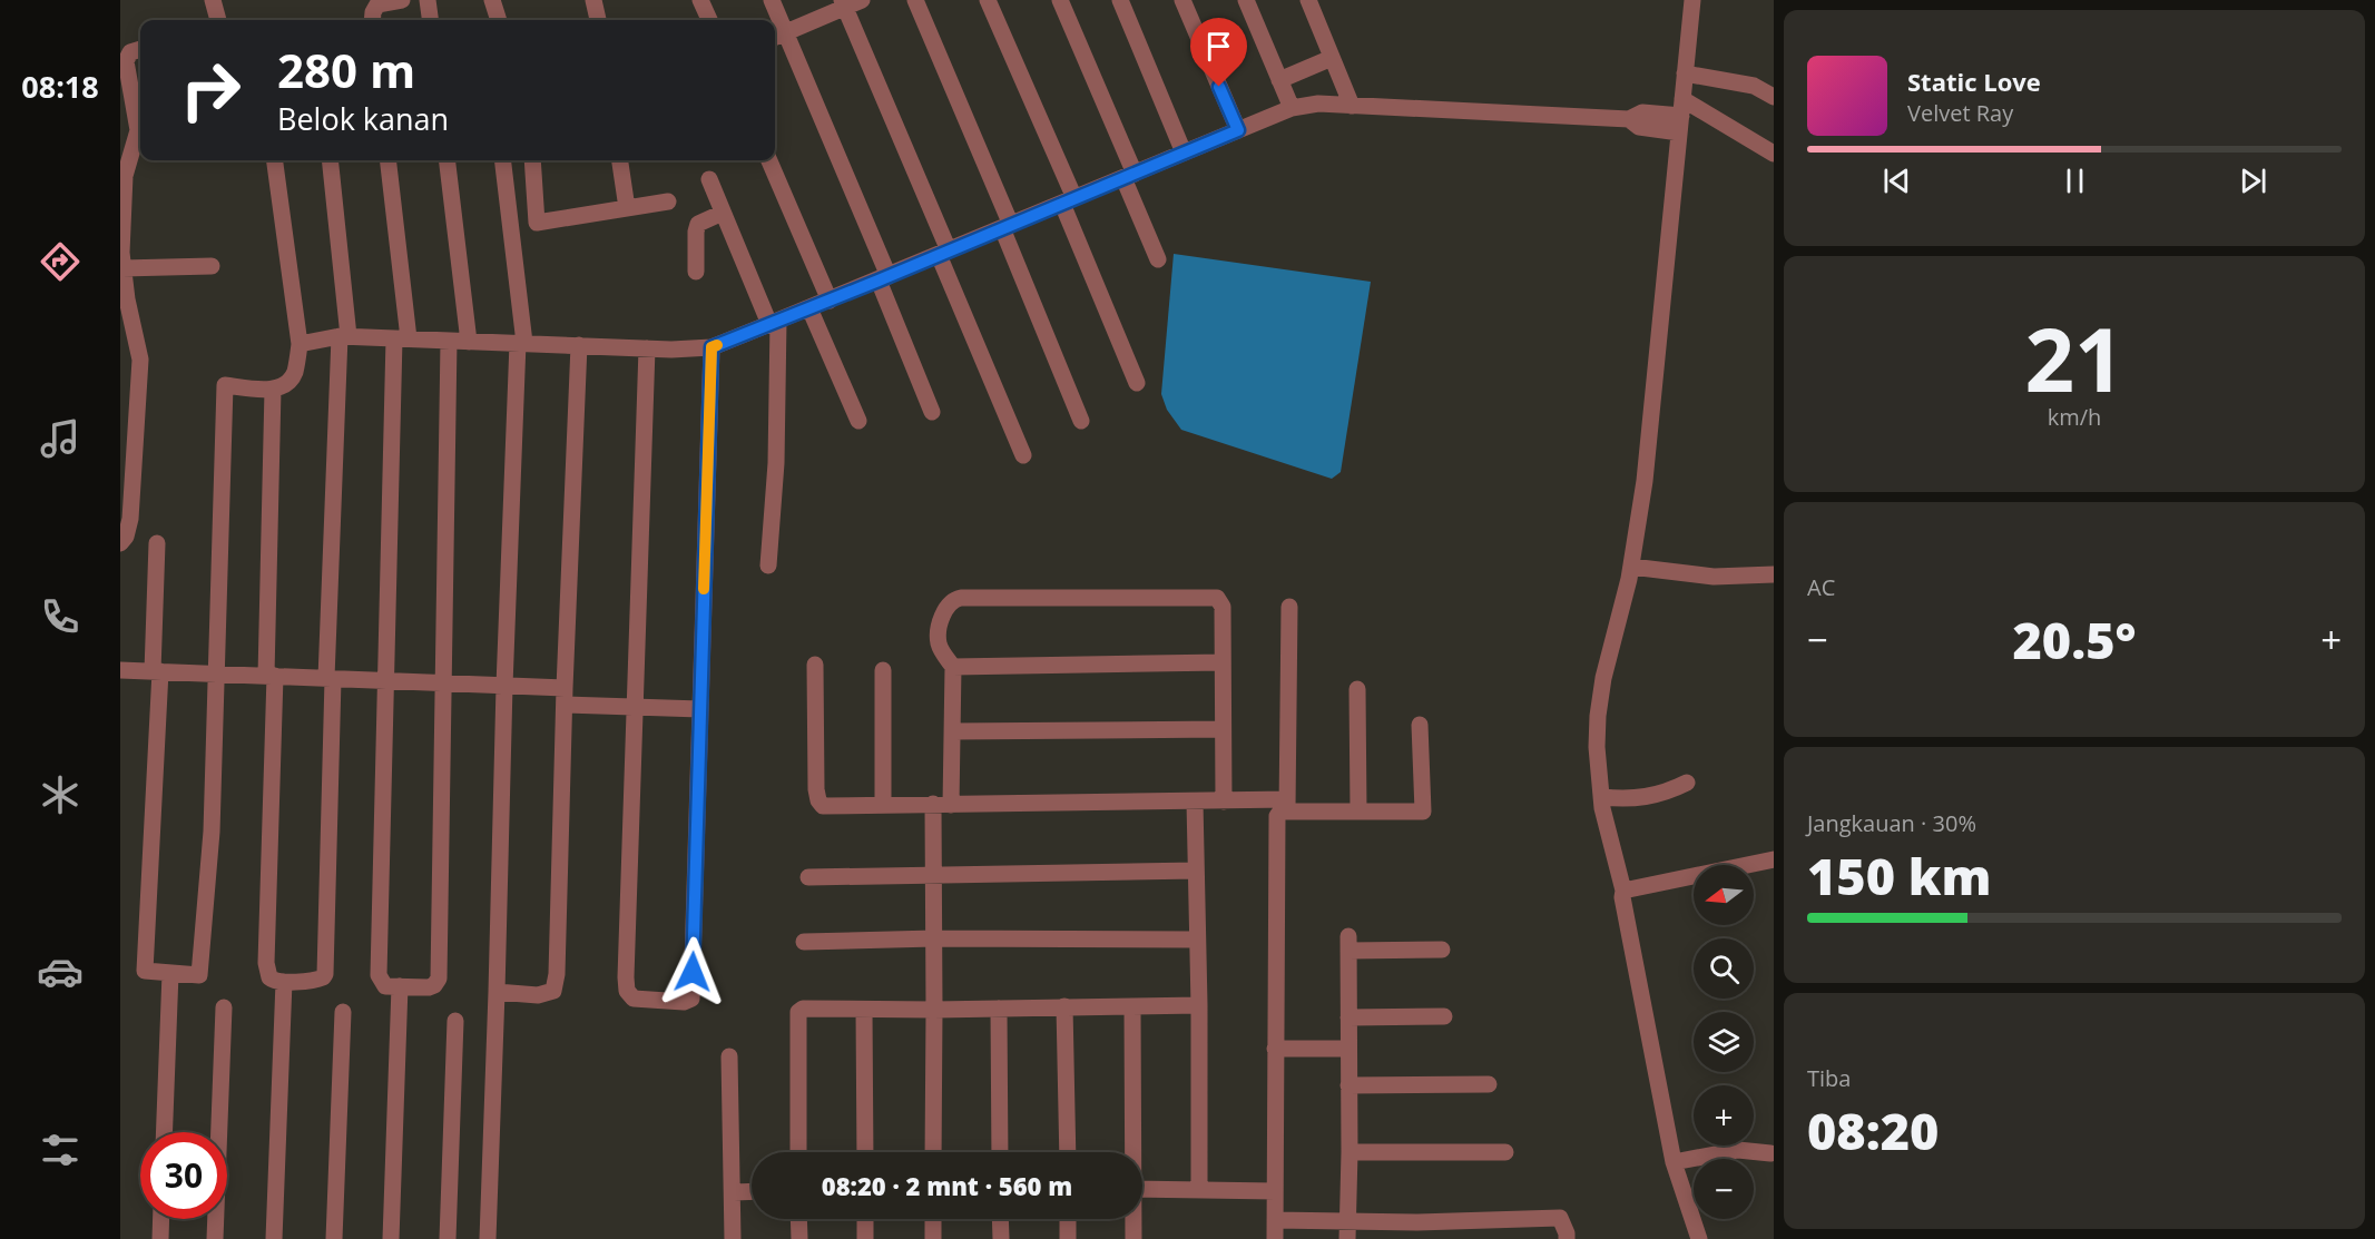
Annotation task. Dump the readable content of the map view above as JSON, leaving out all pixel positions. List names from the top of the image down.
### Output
{
  "north": "left",
  "page": {
    "tabs": "08:18",
    "turn": ["280 m", "Belok kanan"],
    "song": ["Static Love", "Velvet Ray"],
    "tile": [
      ["21", "km/h"],
      "AC",
      ["Jangkauan · 30%", "150 km"],
      ["Tiba", "08:20"]
    ],
    "heat": ["−", "20.5°", "+"],
    "map_buttons": ["+", "−"],
    "limit": "30",
    "trip": "08:20 · 2 mnt · 560 m"
  }
}
